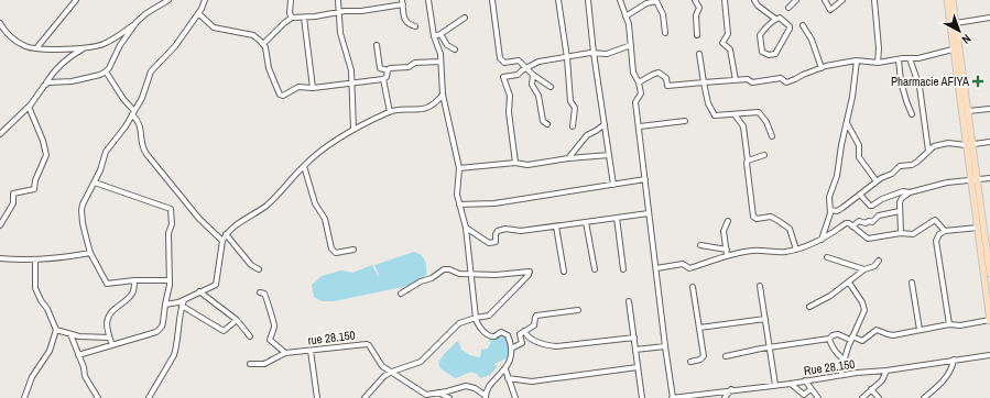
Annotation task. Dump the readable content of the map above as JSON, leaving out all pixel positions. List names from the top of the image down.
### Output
{
  "streets": {
    "street": ["rue 28.150", "Rue 28.150"]
  },
  "places": {
    "health": ["Pharmacie AFIYA"]
  },
  "north": "bottom right"
}
